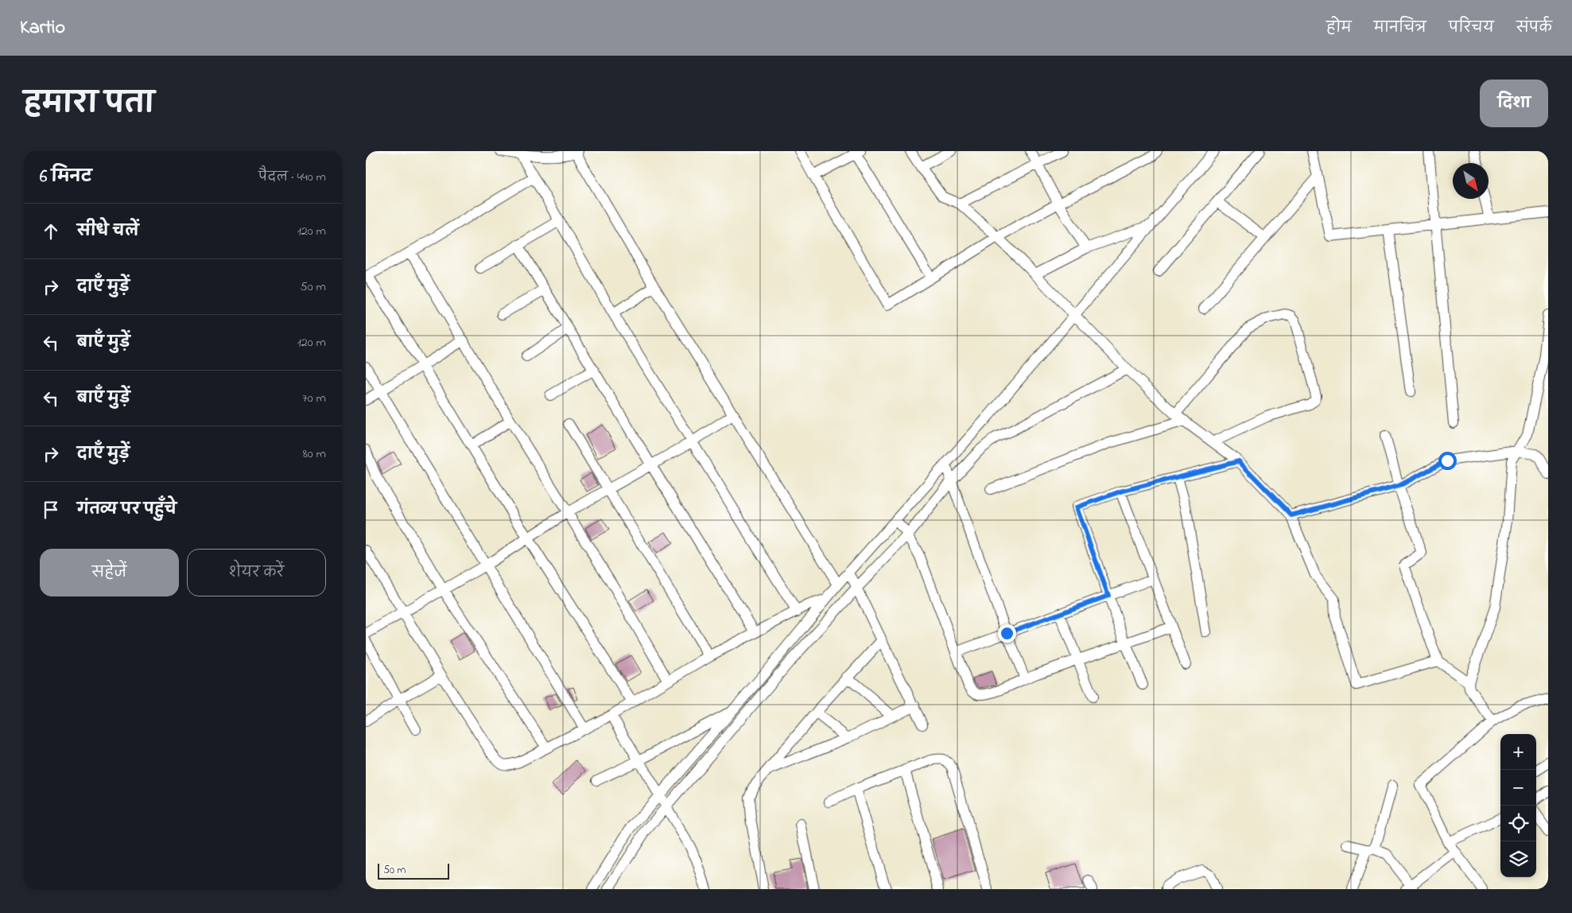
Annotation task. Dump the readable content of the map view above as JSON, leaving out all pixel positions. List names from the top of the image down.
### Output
{
  "scale_bar": "50 m",
  "north": "bottom right",
  "page": {
    "header": "Kartio",
    "nav": [
      "होम",
      "मानचित्र",
      "परिचय",
      "संपर्क"
    ],
    "title": "हमारा पता",
    "buttons": [
      "दिशा",
      ["सहेजें", "शेयर करें"]
    ],
    "heading": ["6 मिनट", "पैदल · 440 m"],
    "list": [
      ["सीधे चलें", "120 m"],
      ["दाएँ मुड़ें", "50 m"],
      ["बाएँ मुड़ें", "120 m"],
      ["बाएँ मुड़ें", "70 m"],
      ["दाएँ मुड़ें", "80 m"],
      "गंतव्य पर पहुँचे"
    ],
    "map_buttons": ["+", "−"],
    "scale": "50 m"
  }
}
